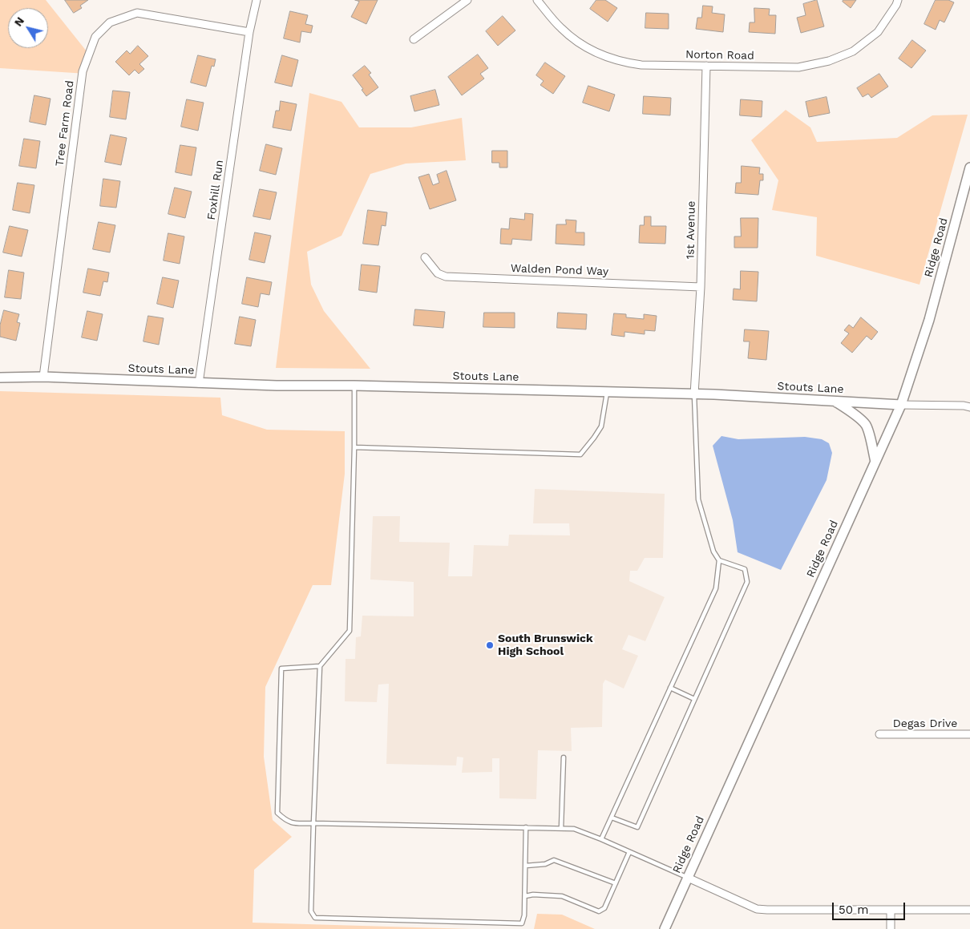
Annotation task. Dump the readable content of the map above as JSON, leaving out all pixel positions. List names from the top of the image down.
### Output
{
  "streets": {
    "street": [
      "Norton Road",
      "Tree Farm Road",
      "Foxhill Run",
      "1st Avenue",
      "Ridge Road",
      "Walden Pond Way",
      "Stouts Lane",
      "Degas Drive"
    ]
  },
  "crossings": [
    ["Norton Road", "1st Avenue"],
    ["Tree Farm Road", "Foxhill Run"],
    ["Tree Farm Road", "Stouts Lane"],
    ["Foxhill Run", "Stouts Lane"],
    ["1st Avenue", "Walden Pond Way"],
    ["1st Avenue", "Stouts Lane"],
    ["Ridge Road", "Stouts Lane"]
  ],
  "places": ["South Brunswick High School"],
  "scale_bar": "50 m",
  "north": "top left"
}
